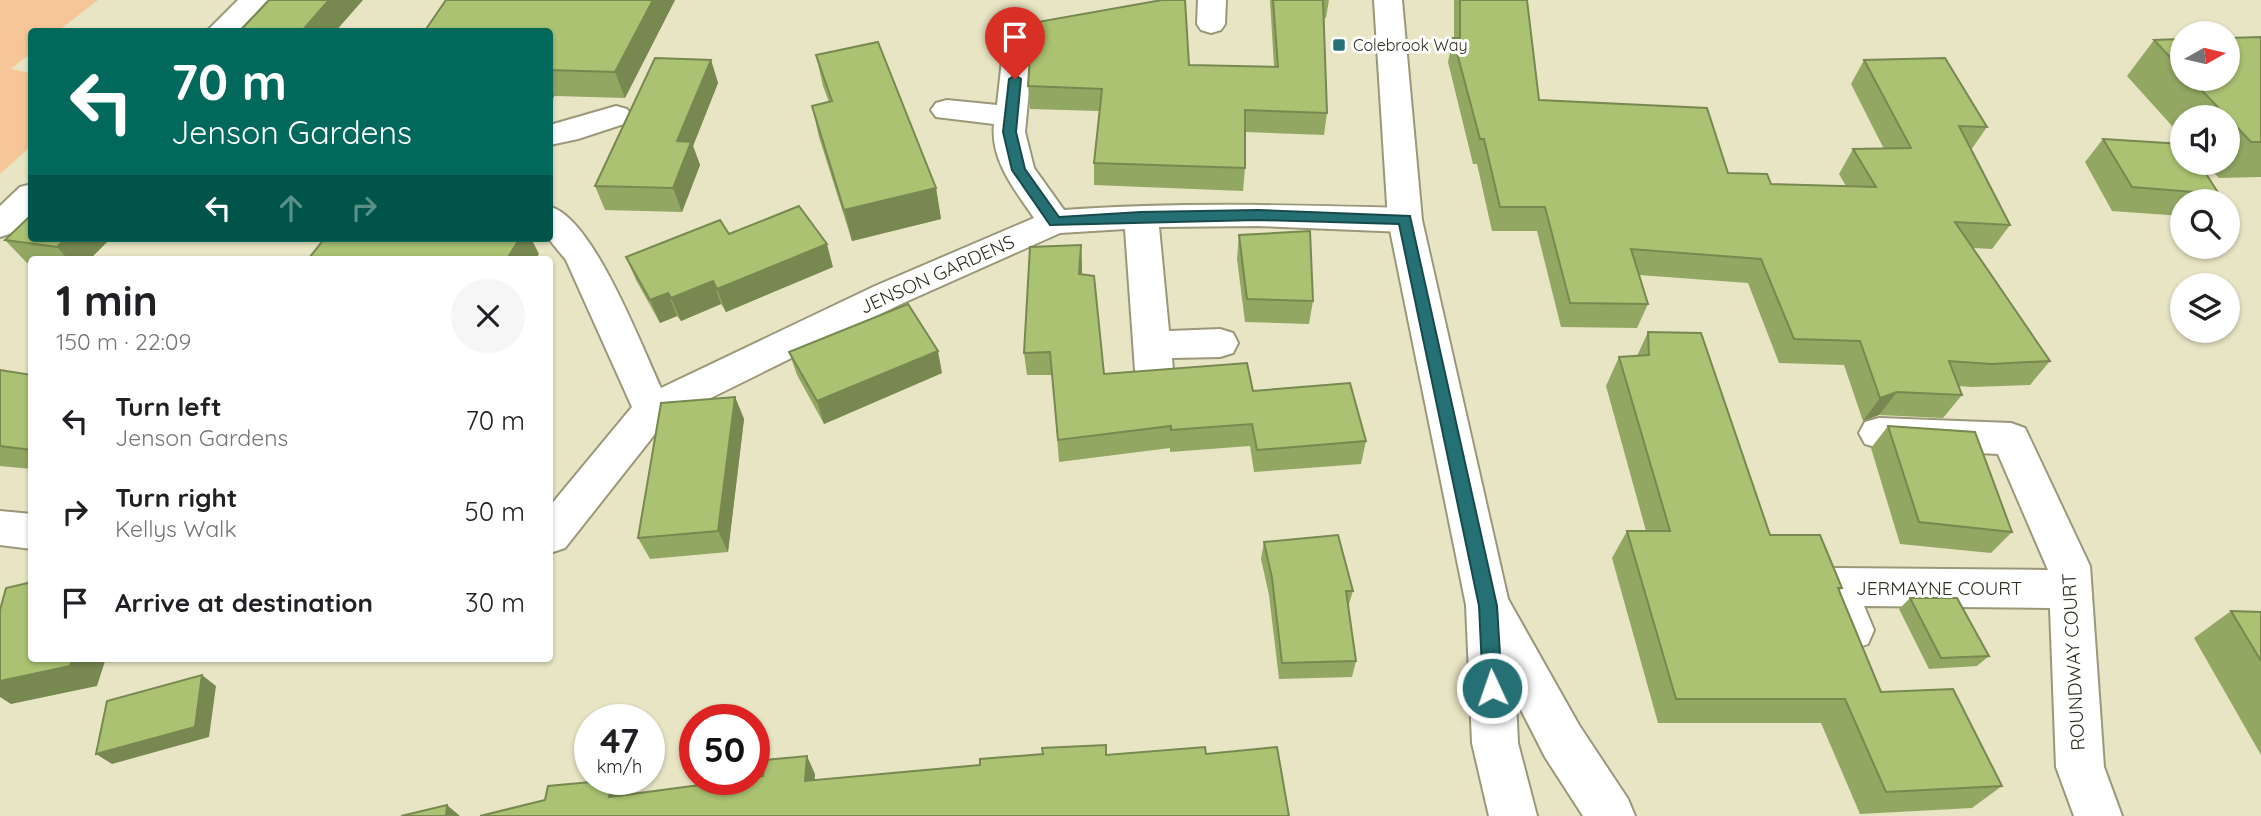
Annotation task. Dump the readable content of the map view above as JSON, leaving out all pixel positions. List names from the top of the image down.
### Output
{
  "streets": {
    "street": ["JENSON GARDENS", "JERMAYNE COURT", "ROUNDWAY COURT"]
  },
  "crossings": [
    ["JERMAYNE COURT", "ROUNDWAY COURT"]
  ],
  "places": {
    "transit": ["Colebrook Way"]
  },
  "north": "right",
  "page": {
    "turn": ["70 m", "Jenson Gardens"],
    "heading": ["1 min", "150 m · 22:09"],
    "list": [
      {
        "name": "Turn left",
        "note": "Jenson Gardens",
        "value": "70 m"
      },
      {
        "name": "Turn right",
        "note": "Kellys Walk",
        "value": "50 m"
      },
      {
        "name": "Arrive at destination",
        "value": "30 m"
      }
    ],
    "speed": "47 km/h",
    "limit": "50"
  }
}
